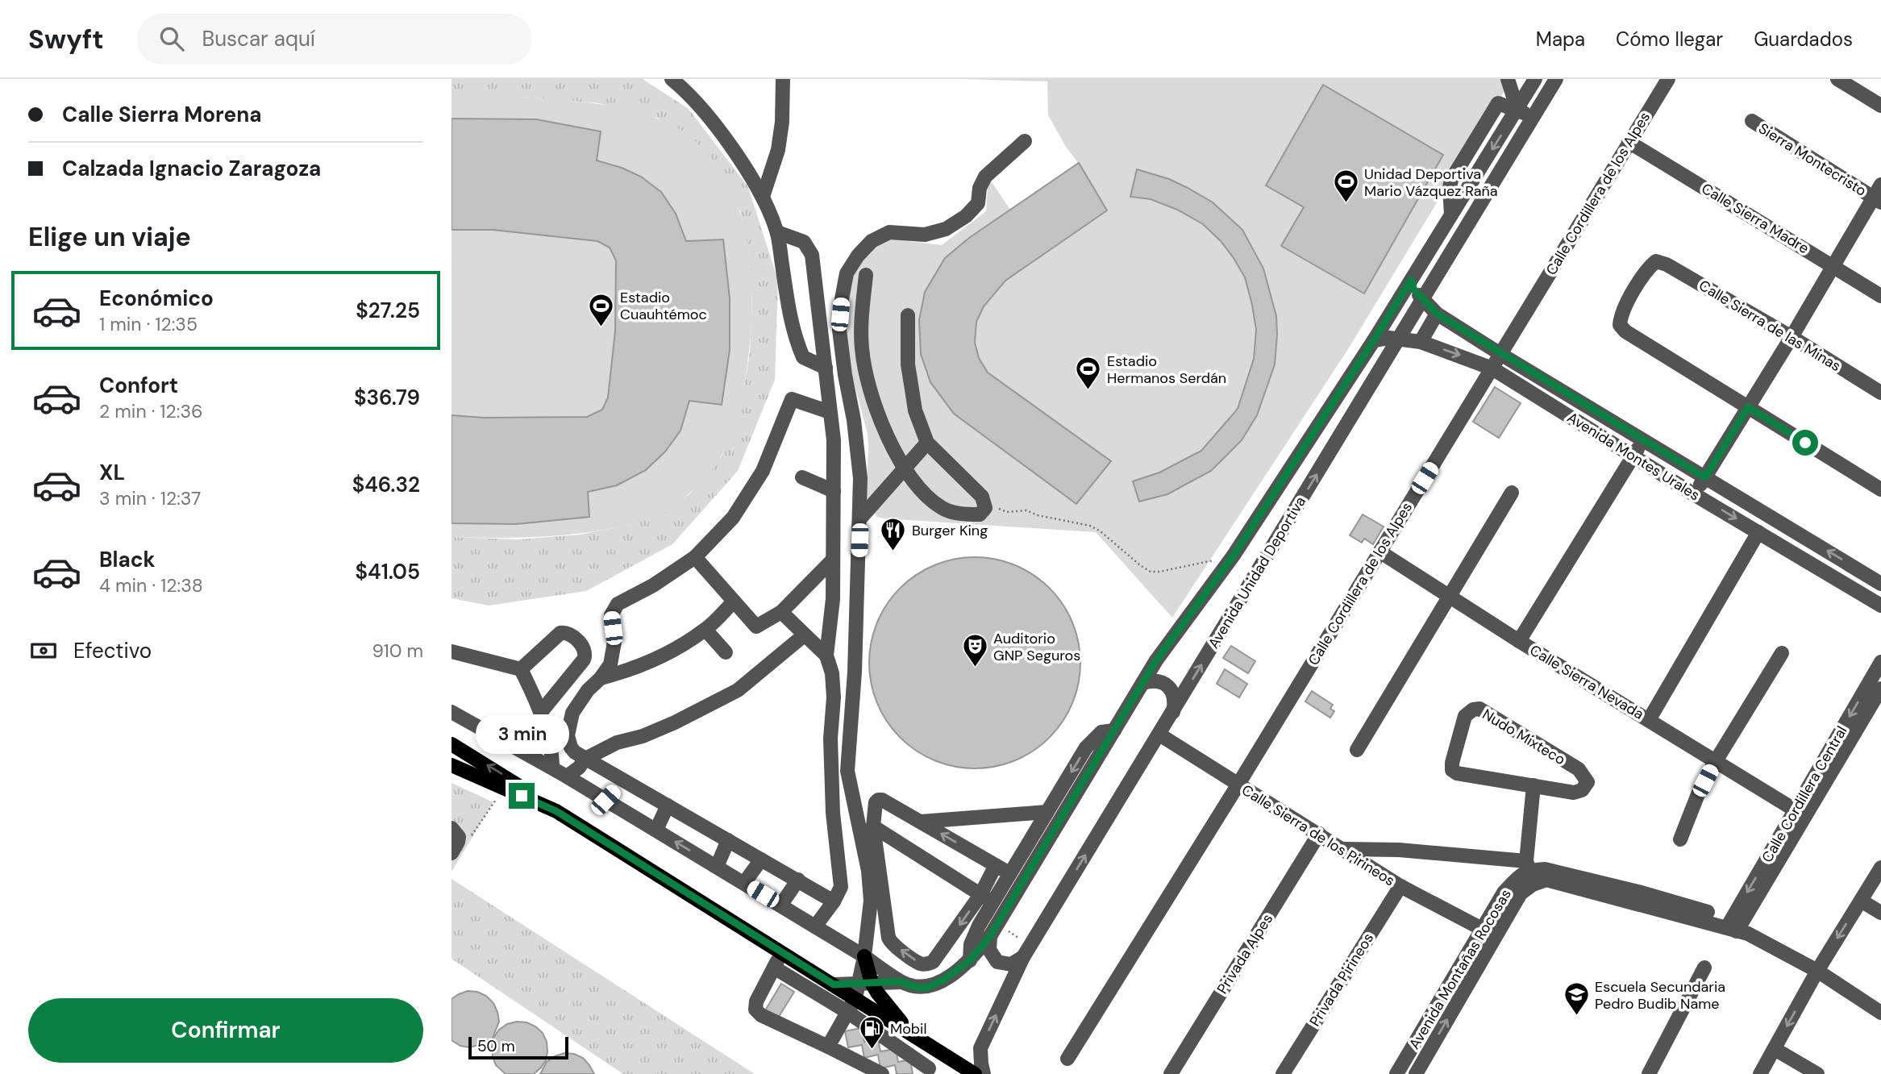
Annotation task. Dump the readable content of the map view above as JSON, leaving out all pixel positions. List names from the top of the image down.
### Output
{
  "streets": {
    "street": [
      "Sierra Montecristo",
      "Calle Cordillera de los Alpes",
      "Calle Sierra Madre",
      "Calle Sierra de las Minas",
      "Avenida Montes Urales",
      "Avenida Unidad Deportiva",
      "Calle Sierra Nevada",
      "Nudo Mixteco",
      "Calle Cordillera Central",
      "Calle Sierra de los Pirineos",
      "Privada Alpes",
      "Avenida Montañas Rocosas",
      "Privada Pirineos"
    ]
  },
  "crossings": [
    ["Calle Cordillera de los Alpes", "Calle Sierra Madre"],
    ["Calle Cordillera de los Alpes", "Avenida Montes Urales"],
    ["Calle Cordillera de los Alpes", "Calle Sierra Nevada"],
    ["Calle Cordillera de los Alpes", "Calle Sierra de los Pirineos"],
    ["Avenida Montes Urales", "Avenida Unidad Deportiva"],
    ["Avenida Unidad Deportiva", "Calle Sierra de los Pirineos"],
    ["Calle Sierra Nevada", "Calle Cordillera Central"],
    ["Calle Sierra de los Pirineos", "Privada Alpes"],
    ["Calle Sierra de los Pirineos", "Avenida Montañas Rocosas"],
    ["Calle Sierra de los Pirineos", "Privada Pirineos"]
  ],
  "places": {
    "sports": ["Unidad Deportiva Mario Vázquez Raña", "Estadio Cuauhtémoc", "Estadio Hermanos Serdán"],
    "restaurant": ["Burger King"],
    "theatre": ["Auditorio GNP Seguros"],
    "school or university": ["Escuela Secundaria Pedro Budib Name"],
    "fuel station": ["Mobil"]
  },
  "scale_bar": "50 m",
  "page": {
    "header": "Swyft",
    "search": "Buscar aquí",
    "nav": ["Mapa", "Cómo llegar", "Guardados"],
    "banner": ["Calle Sierra Morena", "Calzada Ignacio Zaragoza"],
    "heading": "Elige un viaje",
    "list": [
      {
        "name": "Económico",
        "note": "1 min · 12:35",
        "value": "$27.25"
      },
      {
        "name": "Confort",
        "note": "2 min · 12:36",
        "value": "$36.79"
      },
      {
        "name": "XL",
        "note": "3 min · 12:37",
        "value": "$46.32"
      },
      {
        "name": "Black",
        "note": "4 min · 12:38",
        "value": "$41.05"
      }
    ],
    "pay": ["Efectivo", "910 m"],
    "bubble": "3 min",
    "buttons": "Confirmar",
    "scale": "50 m"
  }
}
